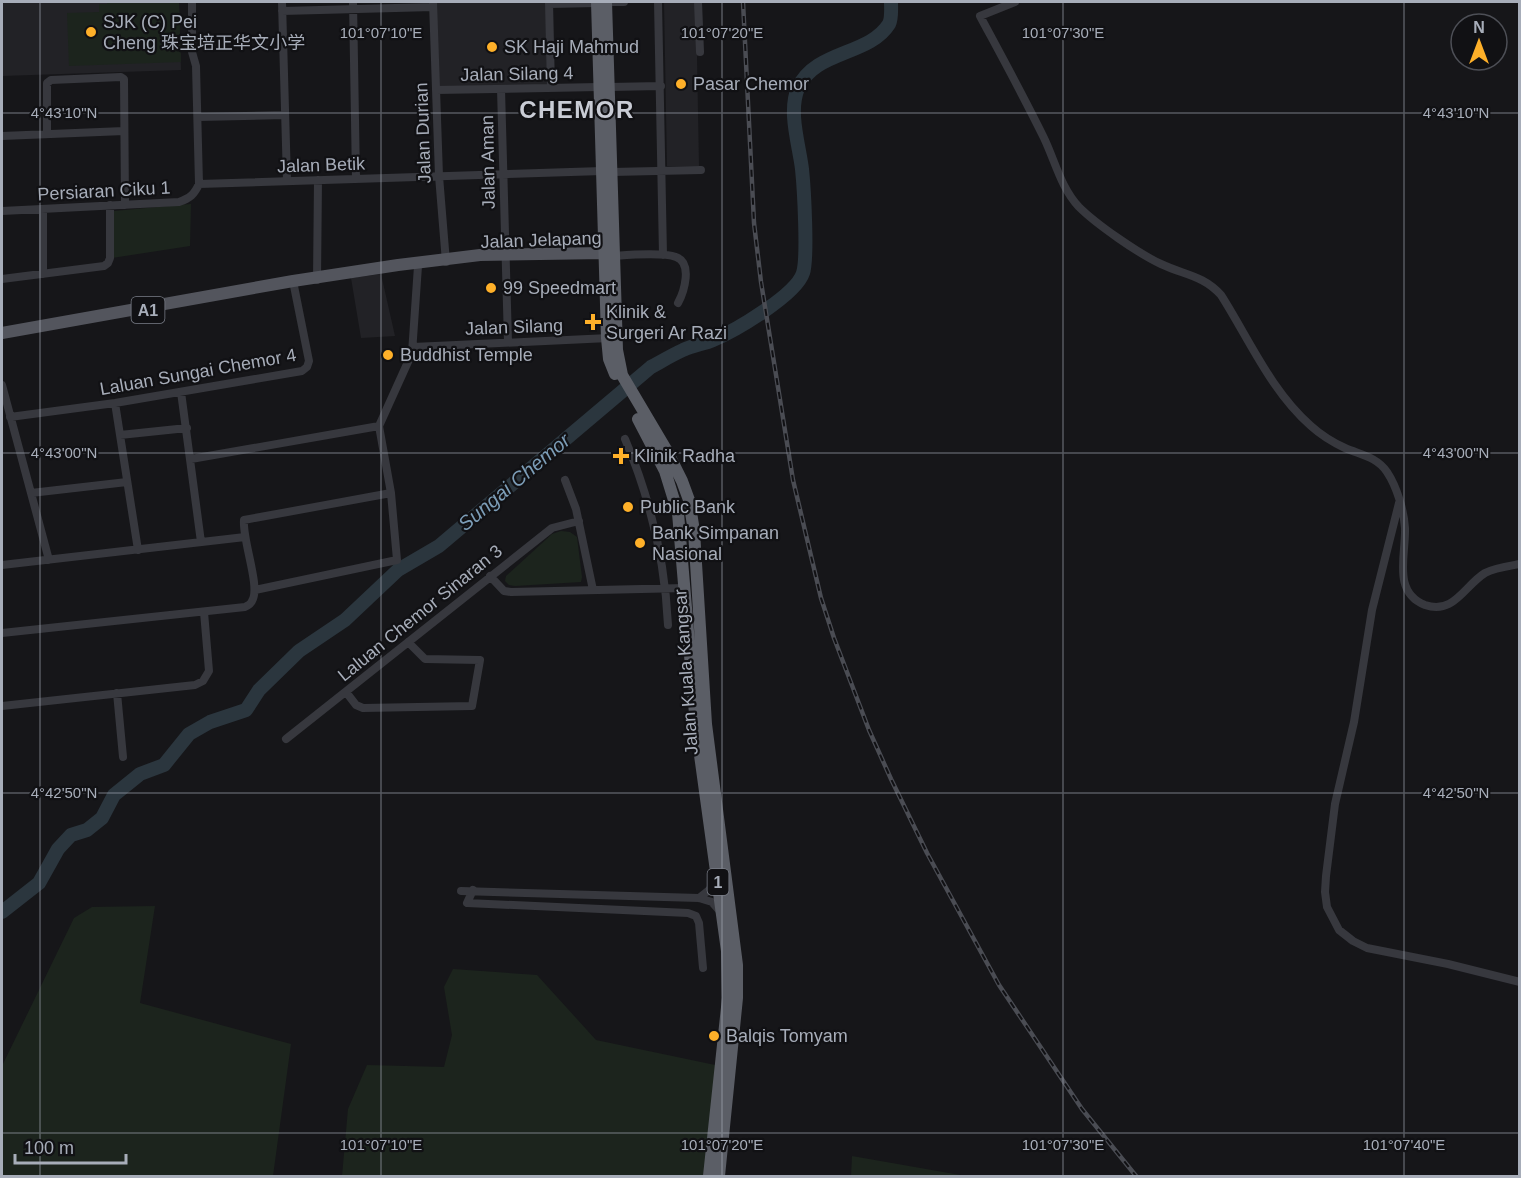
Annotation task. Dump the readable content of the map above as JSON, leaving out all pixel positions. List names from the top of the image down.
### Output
{
  "streets": {
    "highway": ["Jalan Kuala Kangsar", "1"],
    "main road": ["Jalan Jelapang", "A1"],
    "street": [
      "Jalan Silang 4",
      "Jalan Durian",
      "Jalan Aman",
      "Jalan Betik",
      "Persiaran Ciku 1",
      "Jalan Silang",
      "Laluan Sungai Chemor 4",
      "Laluan Chemor Sinaran 3"
    ]
  },
  "crossings": [
    ["Jalan Silang 4", "Jalan Durian"],
    ["Jalan Silang 4", "Jalan Aman"],
    ["Jalan Silang 4", "Jalan Kuala Kangsar"],
    ["Jalan Durian", "Jalan Betik"],
    ["Jalan Durian", "Jalan Jelapang"],
    ["Jalan Aman", "Jalan Betik"],
    ["Jalan Aman", "Jalan Jelapang"],
    ["Jalan Aman", "Jalan Silang"],
    ["Jalan Betik", "Persiaran Ciku 1"],
    ["Jalan Betik", "Jalan Kuala Kangsar"],
    ["Jalan Jelapang", "Laluan Sungai Chemor 4"],
    ["Jalan Jelapang", "Jalan Kuala Kangsar"],
    ["Jalan Silang", "Jalan Kuala Kangsar"]
  ],
  "districts": ["CHEMOR"],
  "water": ["Sungai Chemor"],
  "places": {
    "other": [
      "SJK (C) Pei Cheng 珠宝培正华文小学",
      "SK Haji Mahmud",
      "Pasar Chemor",
      "99 Speedmart",
      "Buddhist Temple",
      "Public Bank",
      "Bank Simpanan Nasional",
      "Balqis Tomyam"
    ],
    "health": ["Klinik & Surgeri Ar Razi", "Klinik Radha"]
  },
  "scale_bar": "100 m",
  "north": "top",
  "coordinates": [
    "101°07'10\"E",
    "101°07'20\"E",
    "101°07'30\"E",
    "4°43'10\"N",
    "4°43'00\"N",
    "4°42'50\"N",
    "101°07'40\"E"
  ]
}
